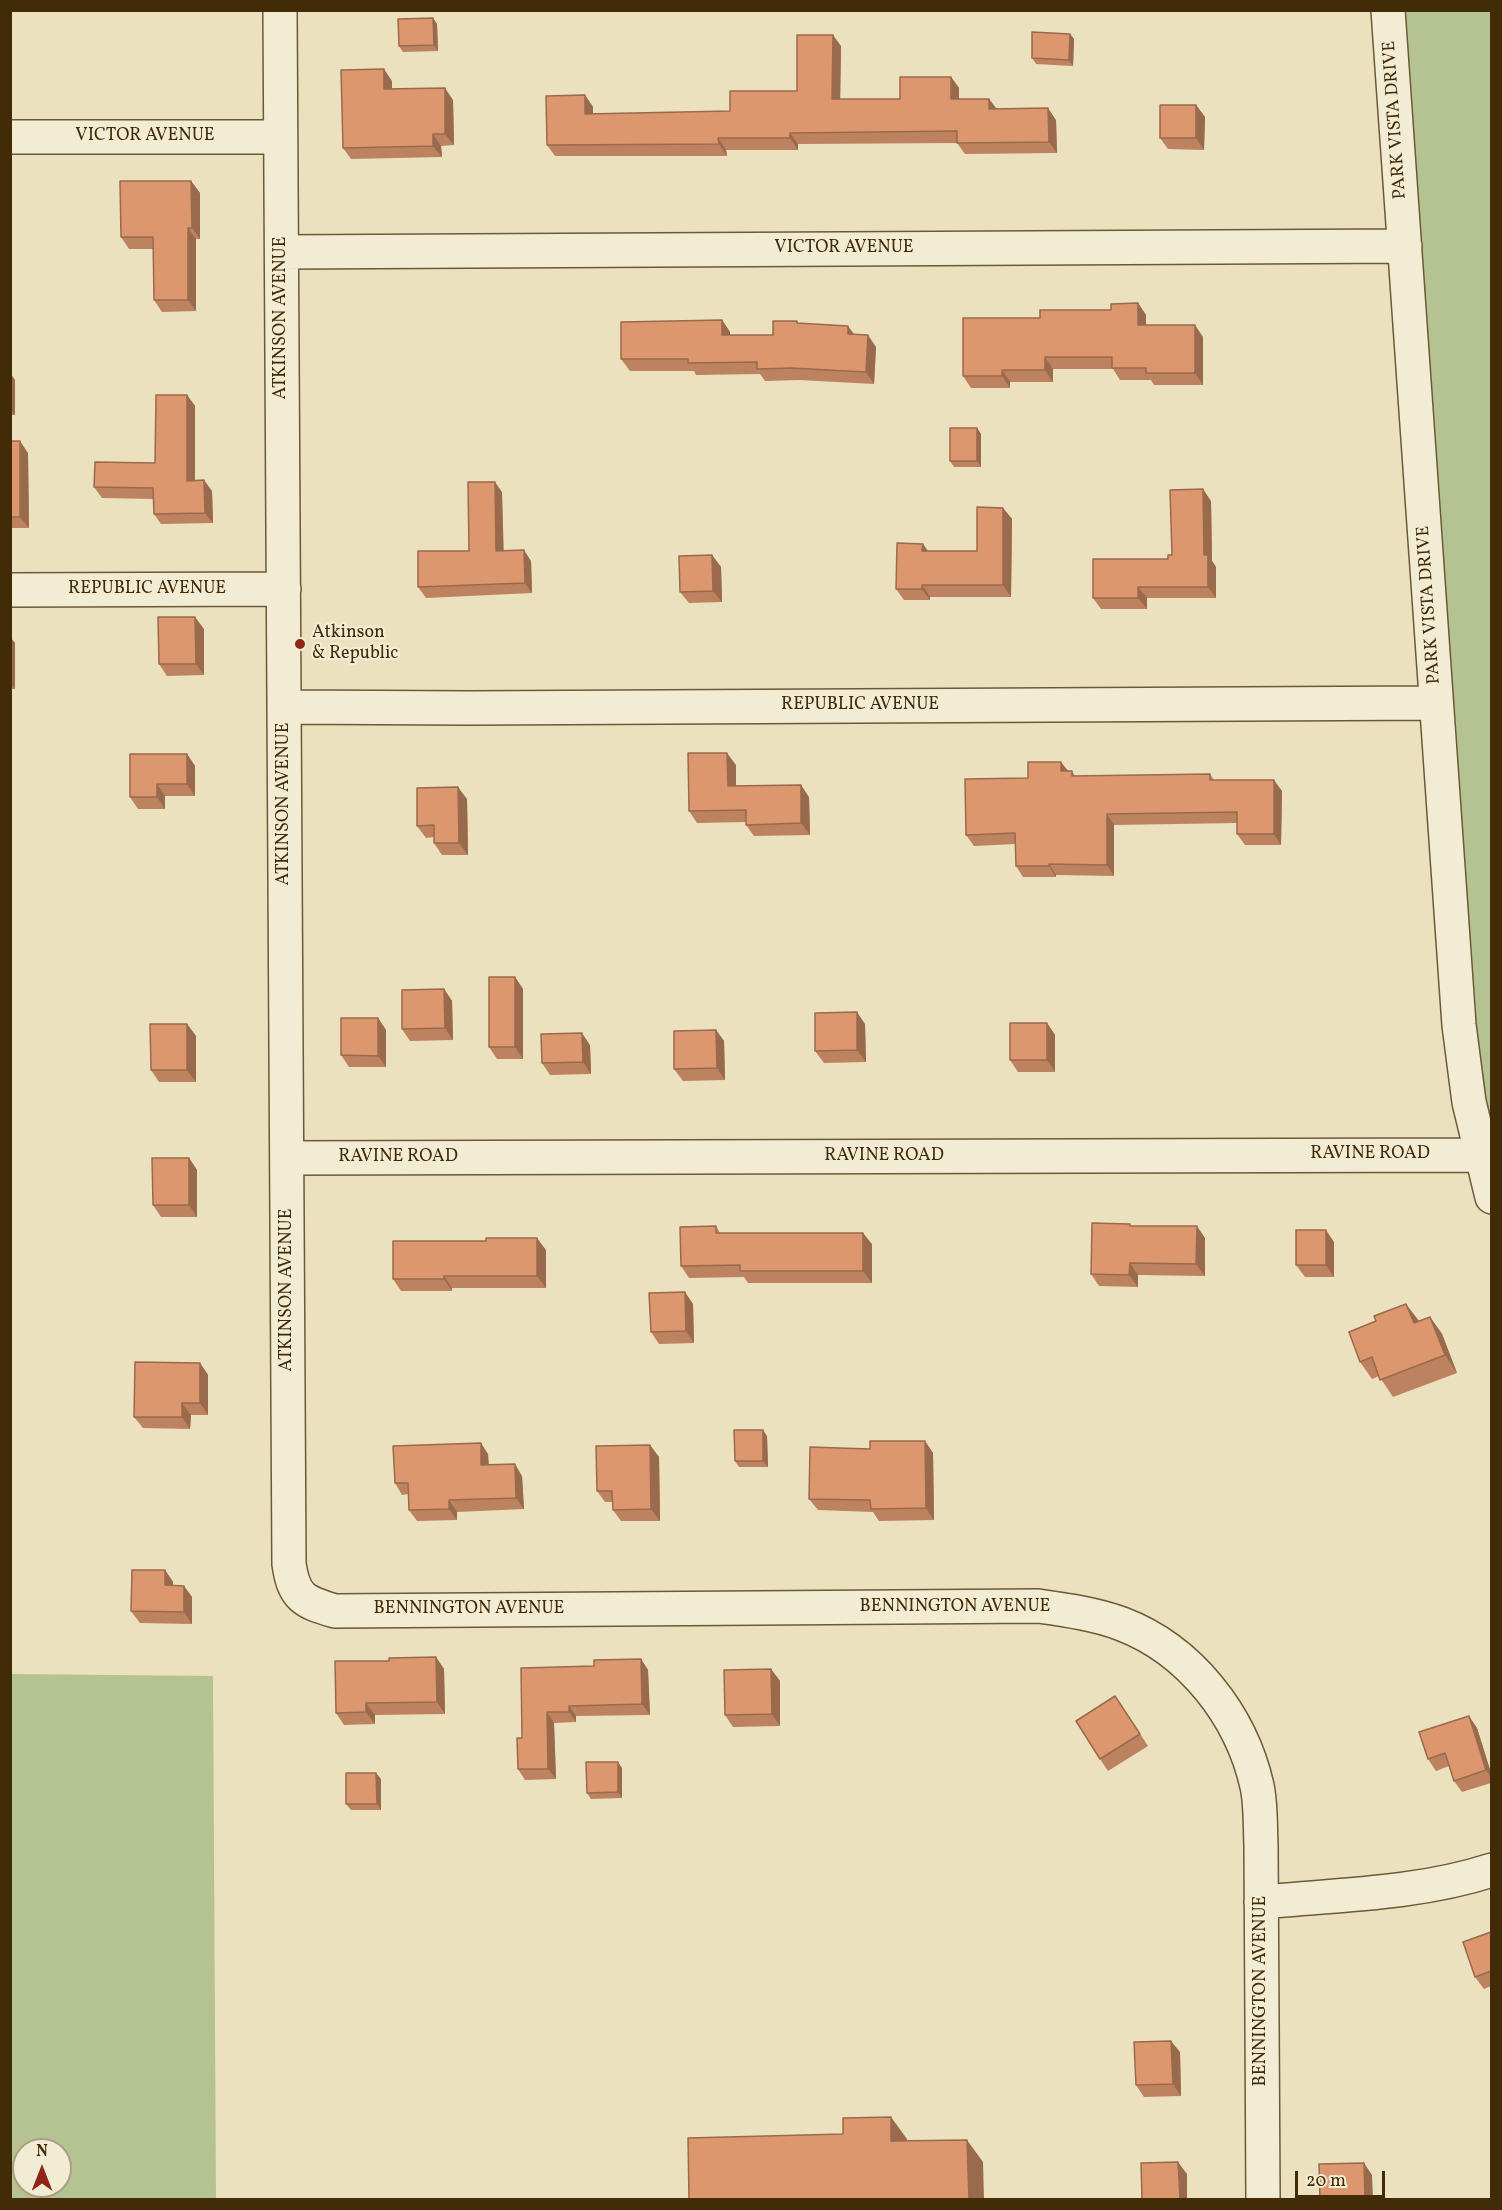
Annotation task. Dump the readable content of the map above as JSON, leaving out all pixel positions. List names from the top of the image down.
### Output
{
  "streets": {
    "street": [
      "PARK VISTA DRIVE",
      "VICTOR AVENUE",
      "ATKINSON AVENUE",
      "REPUBLIC AVENUE",
      "RAVINE ROAD",
      "BENNINGTON AVENUE"
    ]
  },
  "crossings": [
    ["PARK VISTA DRIVE", "VICTOR AVENUE"],
    ["PARK VISTA DRIVE", "REPUBLIC AVENUE"],
    ["PARK VISTA DRIVE", "RAVINE ROAD"],
    ["VICTOR AVENUE", "ATKINSON AVENUE"],
    ["ATKINSON AVENUE", "REPUBLIC AVENUE"],
    ["ATKINSON AVENUE", "RAVINE ROAD"],
    ["ATKINSON AVENUE", "BENNINGTON AVENUE"]
  ],
  "places": ["Atkinson & Republic"],
  "scale_bar": "20 m",
  "north": "top"
}
